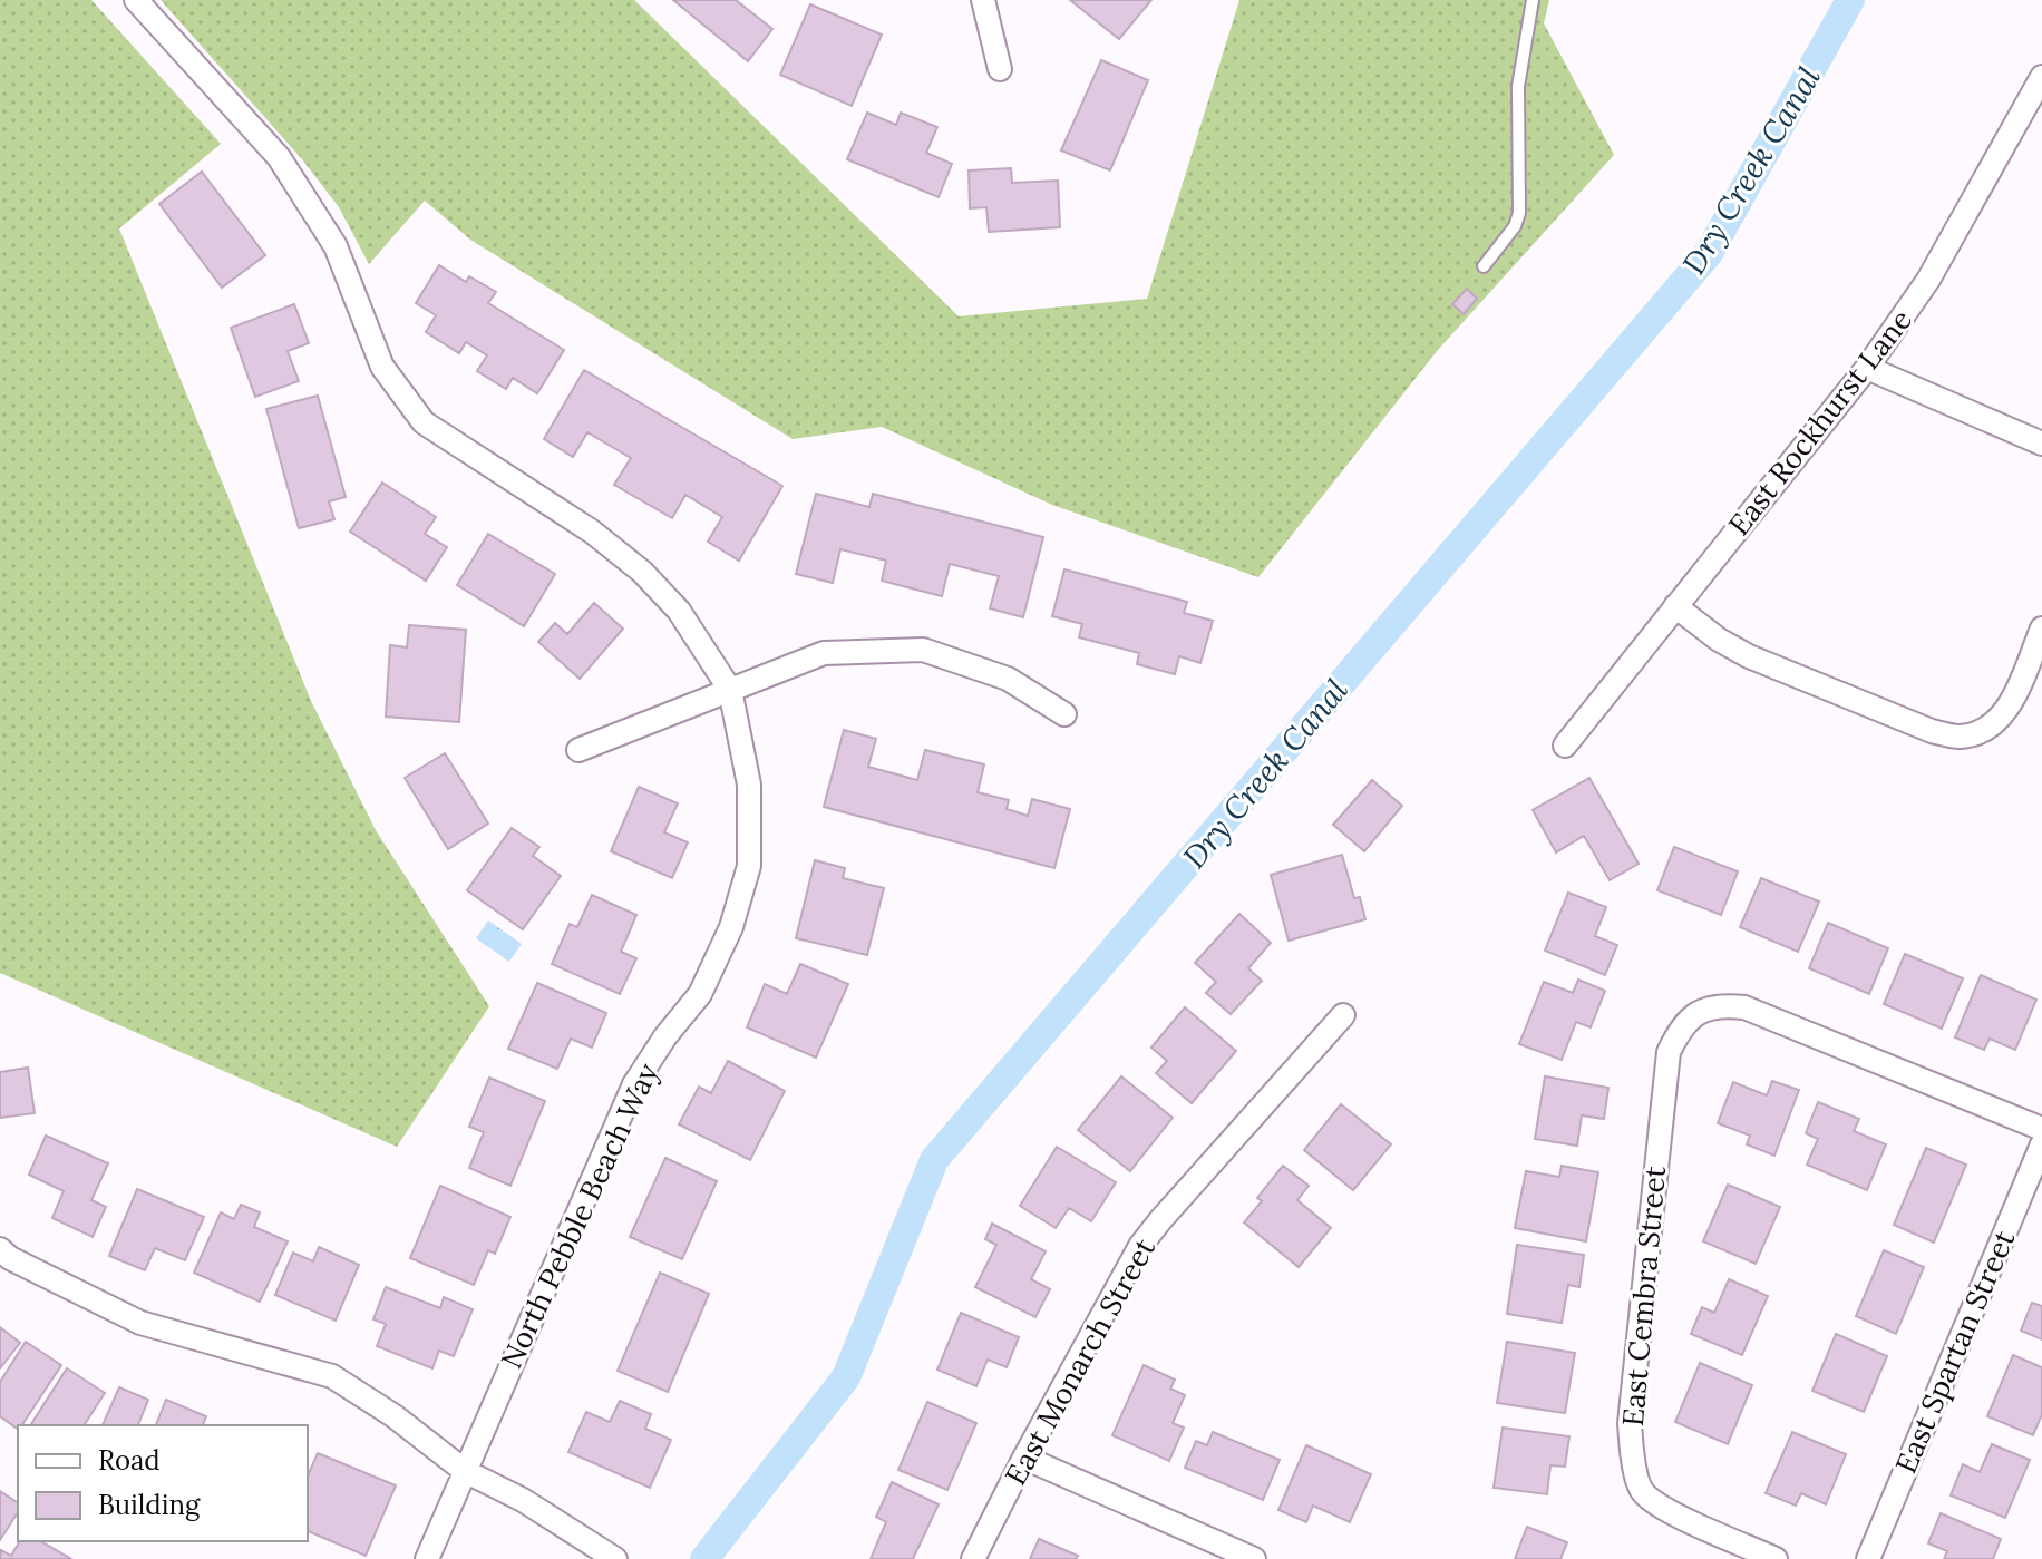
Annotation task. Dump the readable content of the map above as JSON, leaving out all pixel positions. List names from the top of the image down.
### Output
{
  "streets": {
    "street": [
      "East Rockhurst Lane",
      "North Pebble Beach Way",
      "East Cembra Street",
      "East Spartan Street",
      "East Monarch Street"
    ]
  },
  "water": ["Dry Creek Canal"],
  "legend": ["Road", "Building"]
}
